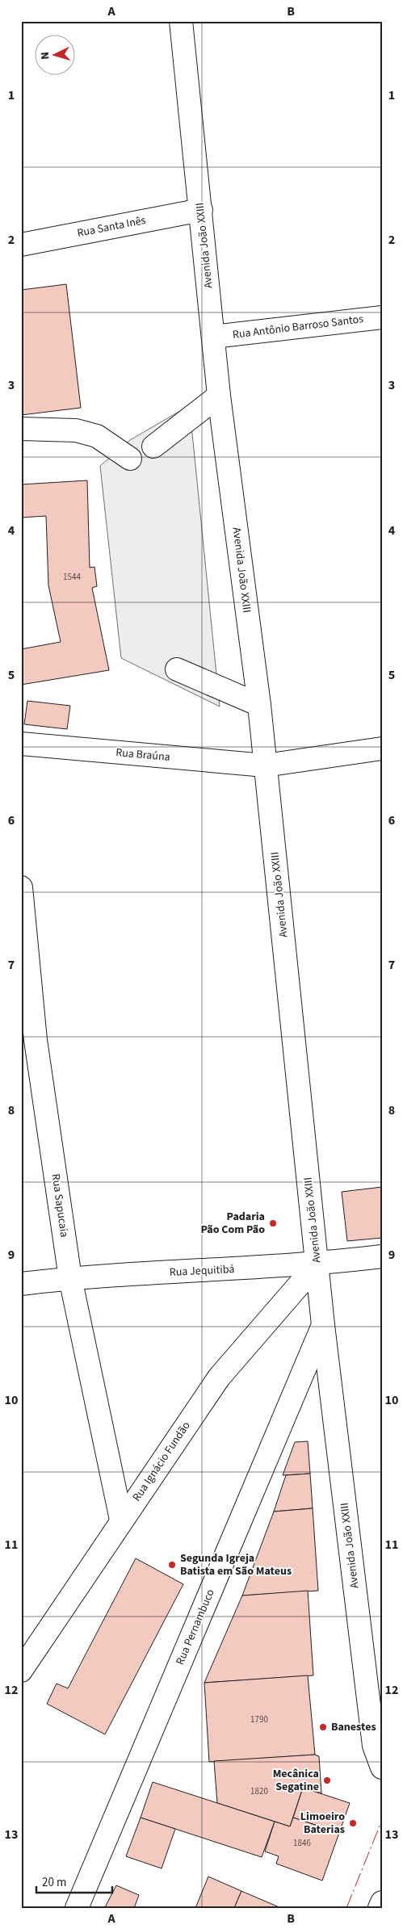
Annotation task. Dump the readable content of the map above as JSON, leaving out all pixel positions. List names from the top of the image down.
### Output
{
  "streets": {
    "street": [
      "Rua Santa Inês",
      "Avenida João XXIII",
      "Rua Antônio Barroso Santos",
      "Rua Braúna",
      "Rua Sapucaia",
      "Rua Jequitibá",
      "Rua Ignácio Fundão",
      "Rua Pernambuco"
    ]
  },
  "crossings": [
    ["Rua Santa Inês", "Avenida João XXIII"],
    ["Avenida João XXIII", "Rua Antônio Barroso Santos"],
    ["Avenida João XXIII", "Rua Braúna"],
    ["Avenida João XXIII", "Rua Jequitibá"],
    ["Avenida João XXIII", "Rua Ignácio Fundão"],
    ["Avenida João XXIII", "Rua Pernambuco"],
    ["Rua Sapucaia", "Rua Jequitibá"],
    ["Rua Sapucaia", "Rua Ignácio Fundão"],
    ["Rua Jequitibá", "Rua Ignácio Fundão"]
  ],
  "places": [
    "Padaria Pão Com Pão",
    "Segunda Igreja Batista em São Mateus",
    "Banestes",
    "Mecânica Segatine",
    "Limoeiro Baterias"
  ],
  "house_numbers": [
    "1544",
    "1790",
    "1820",
    "1846"
  ],
  "scale_bar": "20 m",
  "north": "left",
  "grid": {
    "columns": ["A", "B"],
    "rows": [
      "1",
      "2",
      "3",
      "4",
      "5",
      "6",
      "7",
      "8",
      "9",
      "10",
      "11",
      "12",
      "13"
    ]
  }
}
